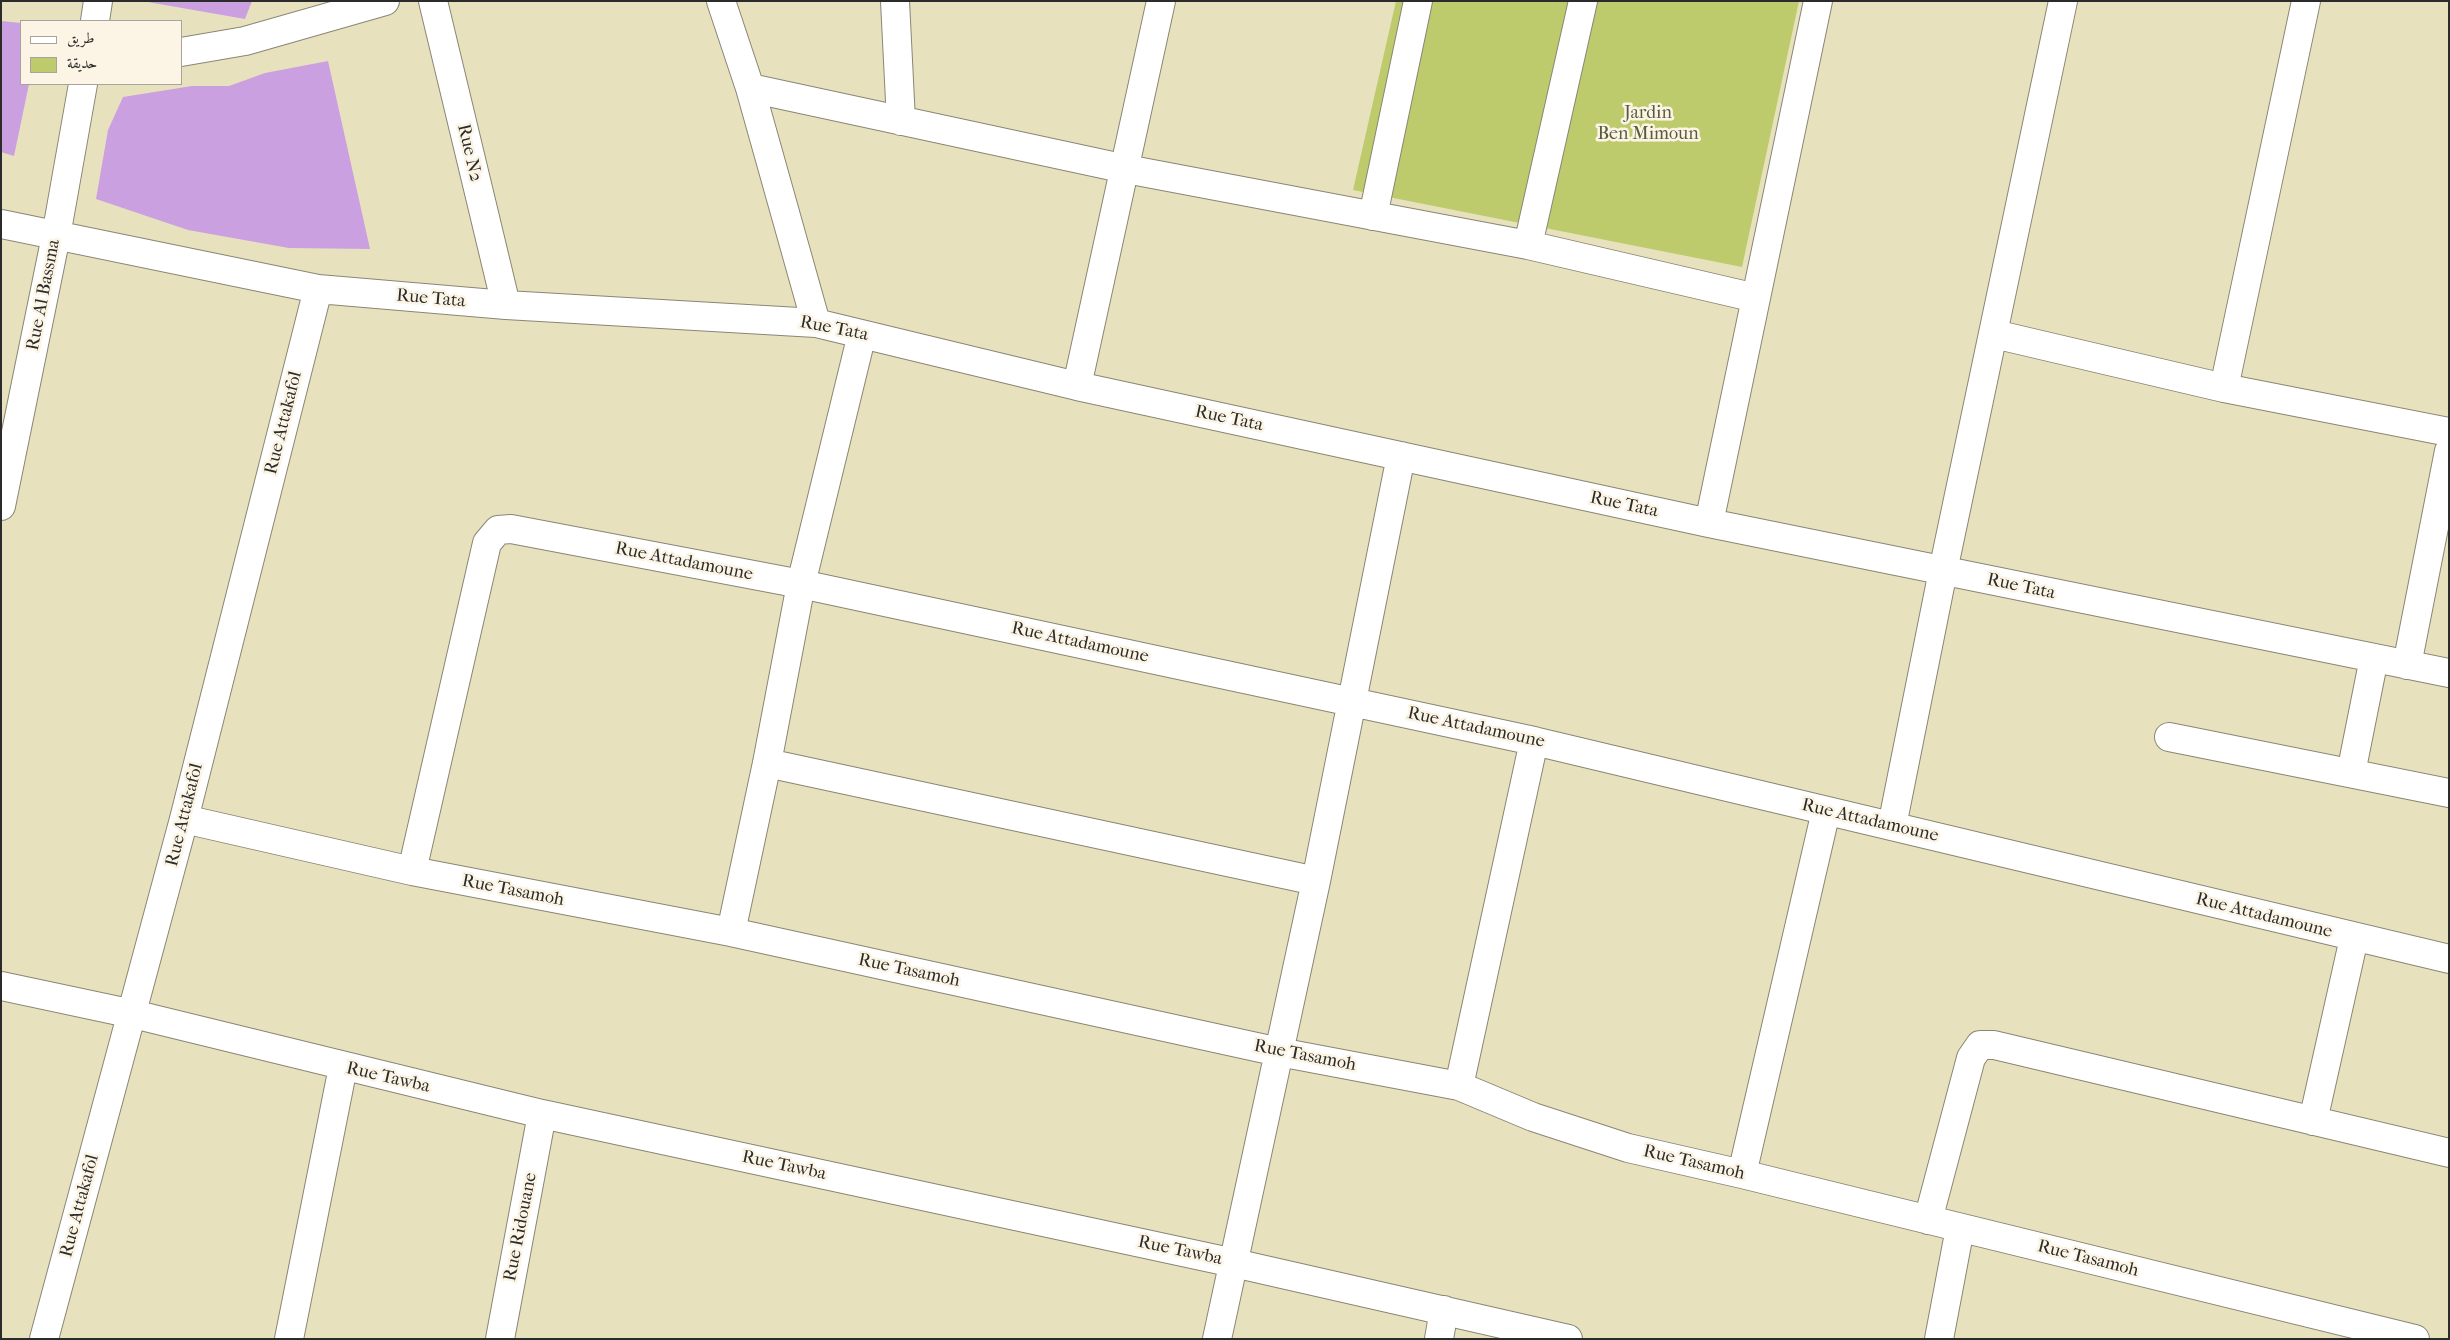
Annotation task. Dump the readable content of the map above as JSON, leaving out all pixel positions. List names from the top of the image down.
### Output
{
  "streets": {
    "street": [
      "Rue N2",
      "Rue Al Bassma",
      "Rue Tata",
      "Rue Attakafol",
      "Rue Attadamoune",
      "Rue Tasamoh",
      "Rue Tawba",
      "Rue Ridouane"
    ]
  },
  "crossings": [
    ["Rue N2", "Rue Tata"],
    ["Rue Al Bassma", "Rue Tata"],
    ["Rue Tata", "Rue Attakafol"],
    ["Rue Attakafol", "Rue Tasamoh"],
    ["Rue Attakafol", "Rue Tawba"],
    ["Rue Attadamoune", "Rue Tasamoh"],
    ["Rue Tawba", "Rue Ridouane"]
  ],
  "parks": ["Jardin Ben Mimoun"],
  "legend": ["طريق", "حديقة"]
}
